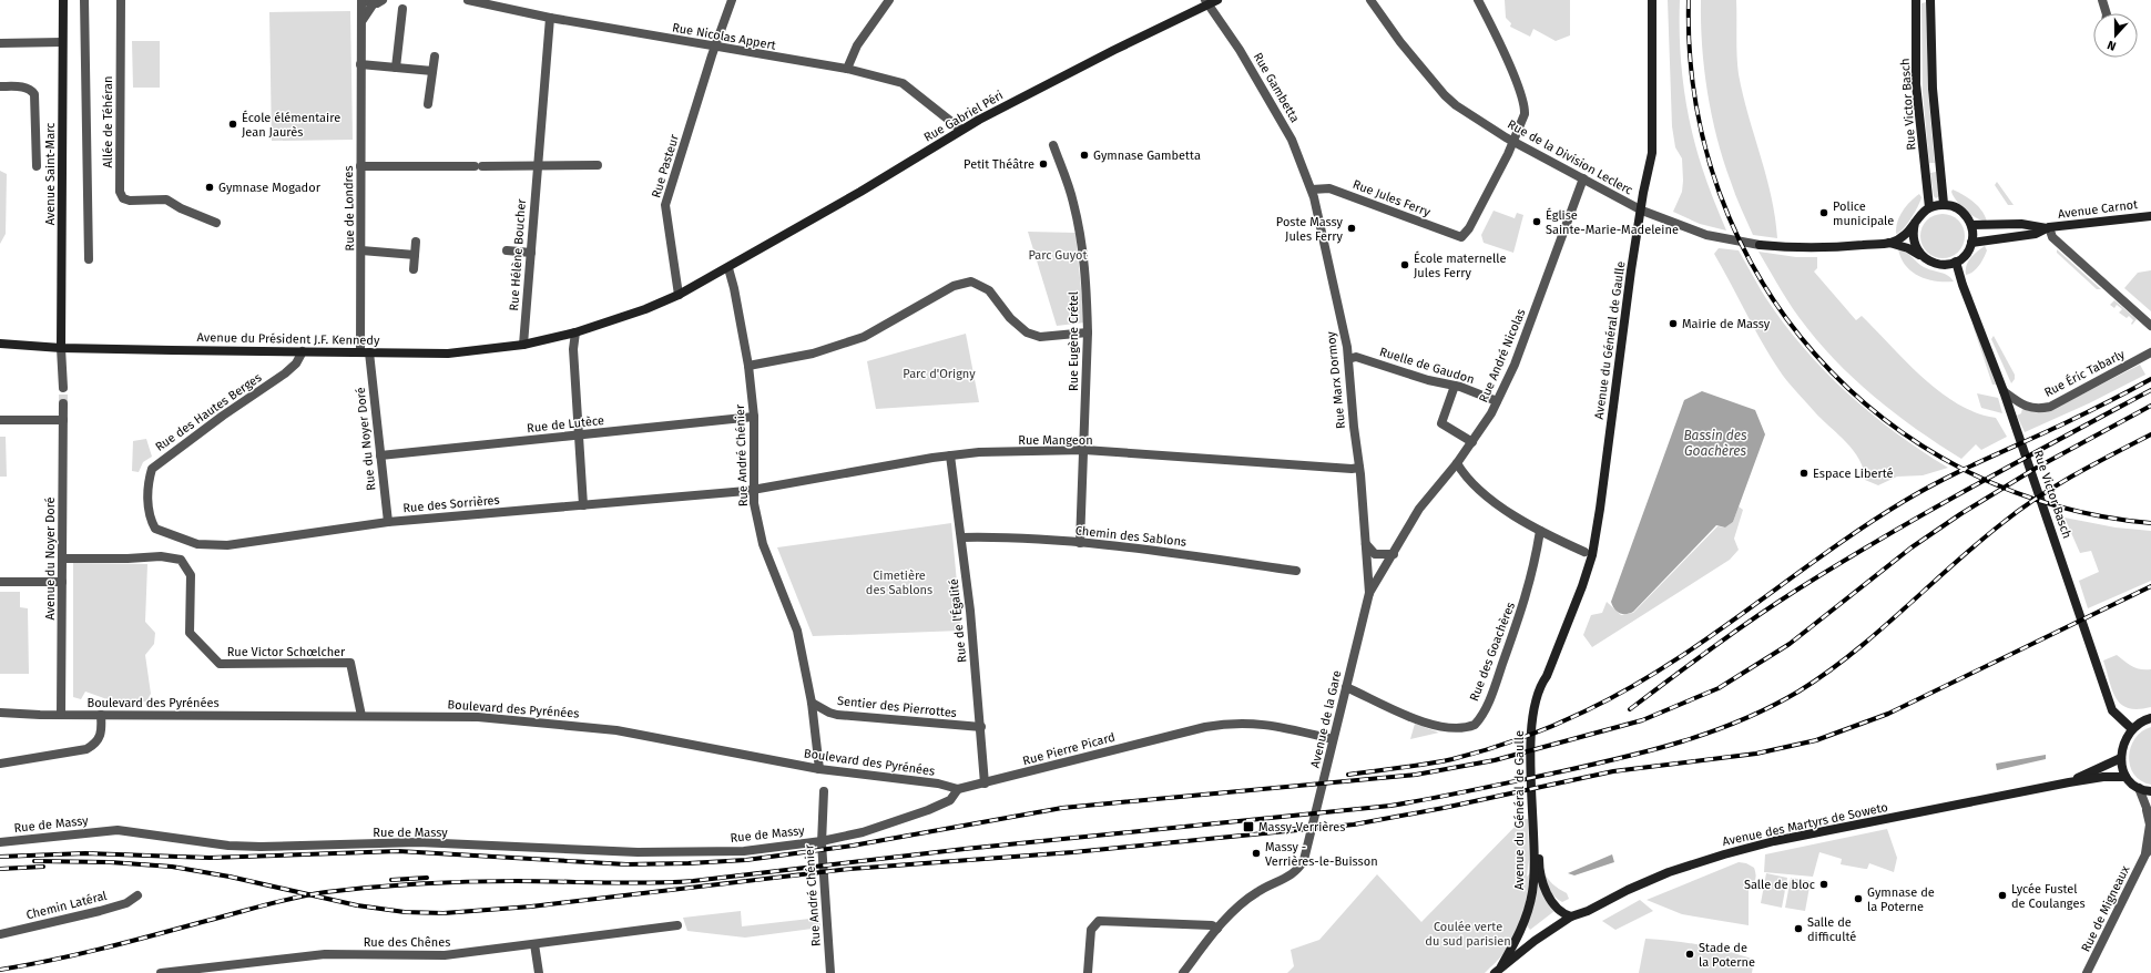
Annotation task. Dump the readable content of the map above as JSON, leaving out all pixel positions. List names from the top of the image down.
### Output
{
  "streets": {
    "street": [
      "Rue Nicolas Appert",
      "Rue Gambetta",
      "Rue Victor Basch",
      "Rue Gabriel Péri",
      "Allée de Téhéran",
      "Rue de la Division Leclerc",
      "Rue Pasteur",
      "Avenue Saint-Marc",
      "Rue Jules Ferry",
      "Rue de Londres",
      "Avenue Carnot",
      "Rue Hélène Boucher",
      "Avenue du Président J.F. Kennedy",
      "Avenue du Général de Gaulle",
      "Rue Eugène Crétel",
      "Rue André Nicolas",
      "Ruelle de Gaudon",
      "Rue Éric Tabarly",
      "Rue Marx Dormoy",
      "Rue des Hautes Berges",
      "Rue de Lutèce",
      "Rue du Noyer Doré",
      "Rue Mangeon",
      "Rue André Chénier",
      "Rue des Sorrières",
      "Chemin des Sablons",
      "Avenue du Noyer Doré",
      "Rue de l'Égalité",
      "Rue Victor Schœlcher",
      "Rue des Goachères",
      "Boulevard des Pyrénées",
      "Sentier des Pierrottes",
      "Avenue de la Gare",
      "Rue Pierre Picard",
      "Rue de Massy",
      "Avenue des Martyrs de Soweto",
      "Chemin Latéral",
      "Rue de Migneaux",
      "Rue des Chênes"
    ]
  },
  "crossings": [
    ["Rue Nicolas Appert", "Rue Gabriel Péri"],
    ["Rue Nicolas Appert", "Rue Pasteur"],
    ["Rue Nicolas Appert", "Rue Hélène Boucher"],
    ["Rue Gambetta", "Rue Gabriel Péri"],
    ["Rue Gambetta", "Rue Jules Ferry"],
    ["Rue Gambetta", "Rue Marx Dormoy"],
    ["Rue Victor Basch", "Rue de la Division Leclerc"],
    ["Rue Victor Basch", "Avenue Carnot"],
    ["Rue Victor Basch", "Rue Éric Tabarly"],
    ["Rue Gabriel Péri", "Rue Pasteur"],
    ["Rue Gabriel Péri", "Avenue du Président J.F. Kennedy"],
    ["Rue Gabriel Péri", "Rue André Chénier"],
    ["Rue de la Division Leclerc", "Rue Jules Ferry"],
    ["Rue de la Division Leclerc", "Avenue Carnot"],
    ["Rue de la Division Leclerc", "Avenue du Général de Gaulle"],
    ["Rue de la Division Leclerc", "Rue André Nicolas"],
    ["Rue Pasteur", "Avenue du Président J.F. Kennedy"],
    ["Avenue Saint-Marc", "Avenue du Président J.F. Kennedy"],
    ["Rue Jules Ferry", "Rue Marx Dormoy"],
    ["Rue de Londres", "Avenue du Président J.F. Kennedy"],
    ["Rue de Londres", "Rue du Noyer Doré"],
    ["Rue Hélène Boucher", "Avenue du Président J.F. Kennedy"],
    ["Avenue du Président J.F. Kennedy", "Rue des Hautes Berges"],
    ["Avenue du Président J.F. Kennedy", "Rue du Noyer Doré"],
    ["Avenue du Général de Gaulle", "Avenue des Martyrs de Soweto"],
    ["Rue Eugène Crétel", "Rue Mangeon"],
    ["Rue Eugène Crétel", "Chemin des Sablons"],
    ["Rue André Nicolas", "Ruelle de Gaudon"],
    ["Rue André Nicolas", "Rue Marx Dormoy"],
    ["Rue André Nicolas", "Avenue de la Gare"],
    ["Ruelle de Gaudon", "Rue Marx Dormoy"],
    ["Rue Marx Dormoy", "Rue Mangeon"],
    ["Rue Marx Dormoy", "Avenue de la Gare"],
    ["Rue des Hautes Berges", "Rue des Sorrières"],
    ["Rue de Lutèce", "Rue du Noyer Doré"],
    ["Rue de Lutèce", "Rue André Chénier"],
    ["Rue du Noyer Doré", "Rue des Sorrières"],
    ["Rue Mangeon", "Rue André Chénier"],
    ["Rue Mangeon", "Rue des Sorrières"],
    ["Rue Mangeon", "Rue de l'Égalité"],
    ["Rue André Chénier", "Rue des Sorrières"],
    ["Rue André Chénier", "Boulevard des Pyrénées"],
    ["Rue André Chénier", "Sentier des Pierrottes"],
    ["Rue André Chénier", "Rue de Massy"],
    ["Chemin des Sablons", "Rue de l'Égalité"],
    ["Avenue du Noyer Doré", "Rue Victor Schœlcher"],
    ["Avenue du Noyer Doré", "Boulevard des Pyrénées"],
    ["Rue de l'Égalité", "Sentier des Pierrottes"],
    ["Rue de l'Égalité", "Rue Pierre Picard"],
    ["Rue Victor Schœlcher", "Boulevard des Pyrénées"],
    ["Rue des Goachères", "Avenue de la Gare"],
    ["Boulevard des Pyrénées", "Rue Pierre Picard"],
    ["Avenue de la Gare", "Rue Pierre Picard"]
  ],
  "water": ["Bassin des Goachères"],
  "parks": [
    "Parc Guyot",
    "Parc d'Origny",
    "Cimetière des Sablons",
    "Coulée verte du sud parisien"
  ],
  "places": {
    "other": [
      "École élémentaire Jean Jaurès",
      "Gymnase Gambetta",
      "Petit Théâtre",
      "Gymnase Mogador",
      "Police municipale",
      "Église Sainte-Marie-Madeleine",
      "Poste Massy Jules Ferry",
      "École maternelle Jules Ferry",
      "Mairie de Massy",
      "Espace Liberté",
      "Massy - Verrières-le-Buisson",
      "Salle de bloc",
      "Lycée Fustel de Coulanges",
      "Gymnase de la Poterne",
      "Salle de difficulté",
      "Stade de la Poterne"
    ],
    "transit": ["Massy-Verrières"]
  },
  "north": "bottom"
}
